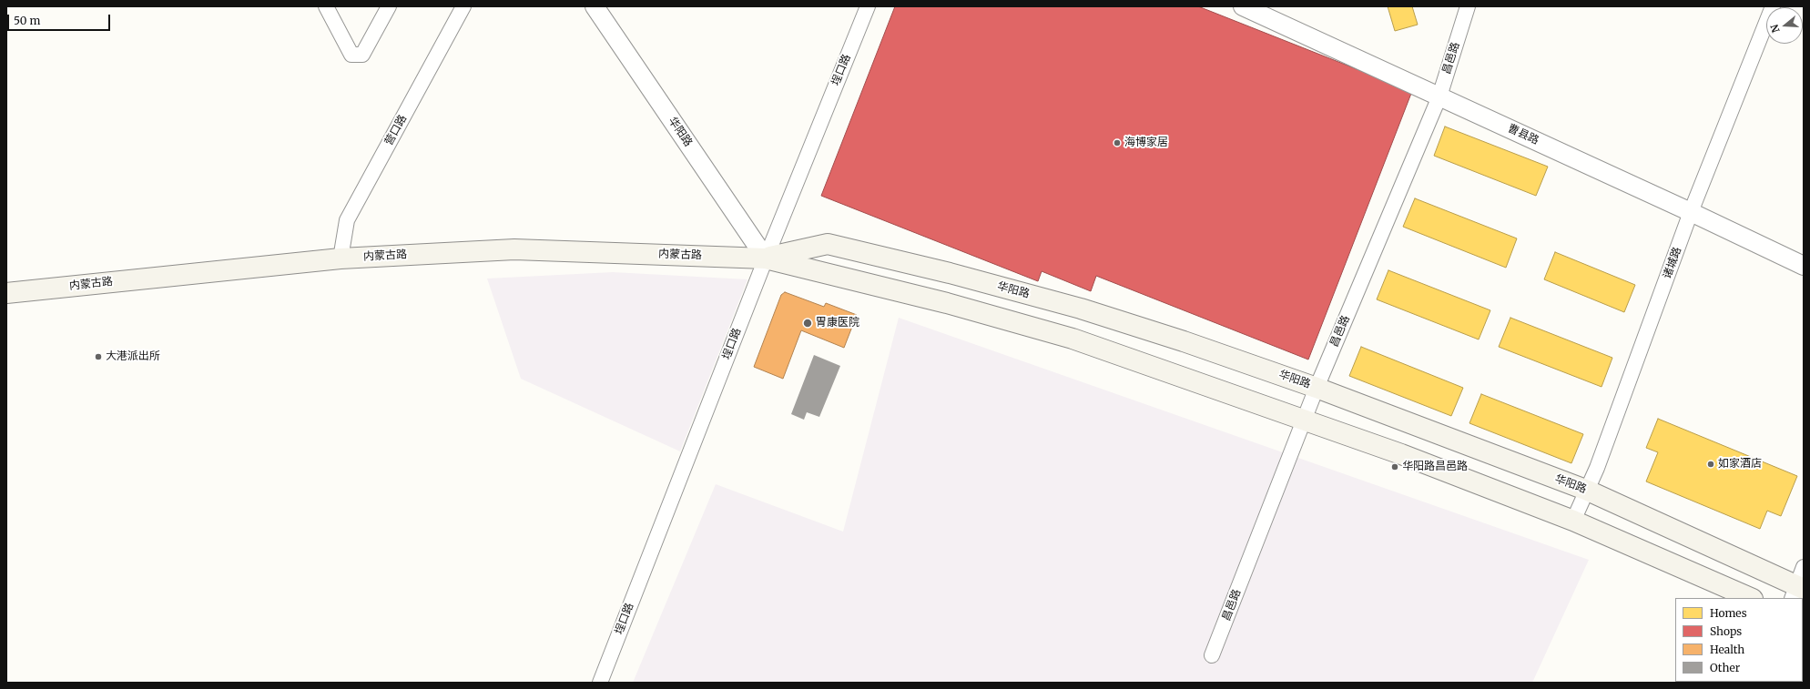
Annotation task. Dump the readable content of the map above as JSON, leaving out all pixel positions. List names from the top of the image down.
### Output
{
  "streets": {
    "main road": ["华阳路", "内蒙古路"],
    "street": [
      "昌邑路",
      "埕口路",
      "营口路",
      "曹县路",
      "诸城路"
    ]
  },
  "crossings": [
    ["昌邑路", "华阳路"],
    ["昌邑路", "曹县路"],
    ["埕口路", "华阳路"],
    ["埕口路", "内蒙古路"],
    ["营口路", "内蒙古路"],
    ["华阳路", "内蒙古路"],
    ["华阳路", "诸城路"],
    ["曹县路", "诸城路"]
  ],
  "places": [
    "海博家居",
    "胃康医院",
    "大港派出所",
    "如家酒店",
    "华阳路昌邑路"
  ],
  "legend": [
    "Homes",
    "Shops",
    "Health",
    "Other"
  ],
  "scale_bar": "50 m",
  "north": "left"
}
